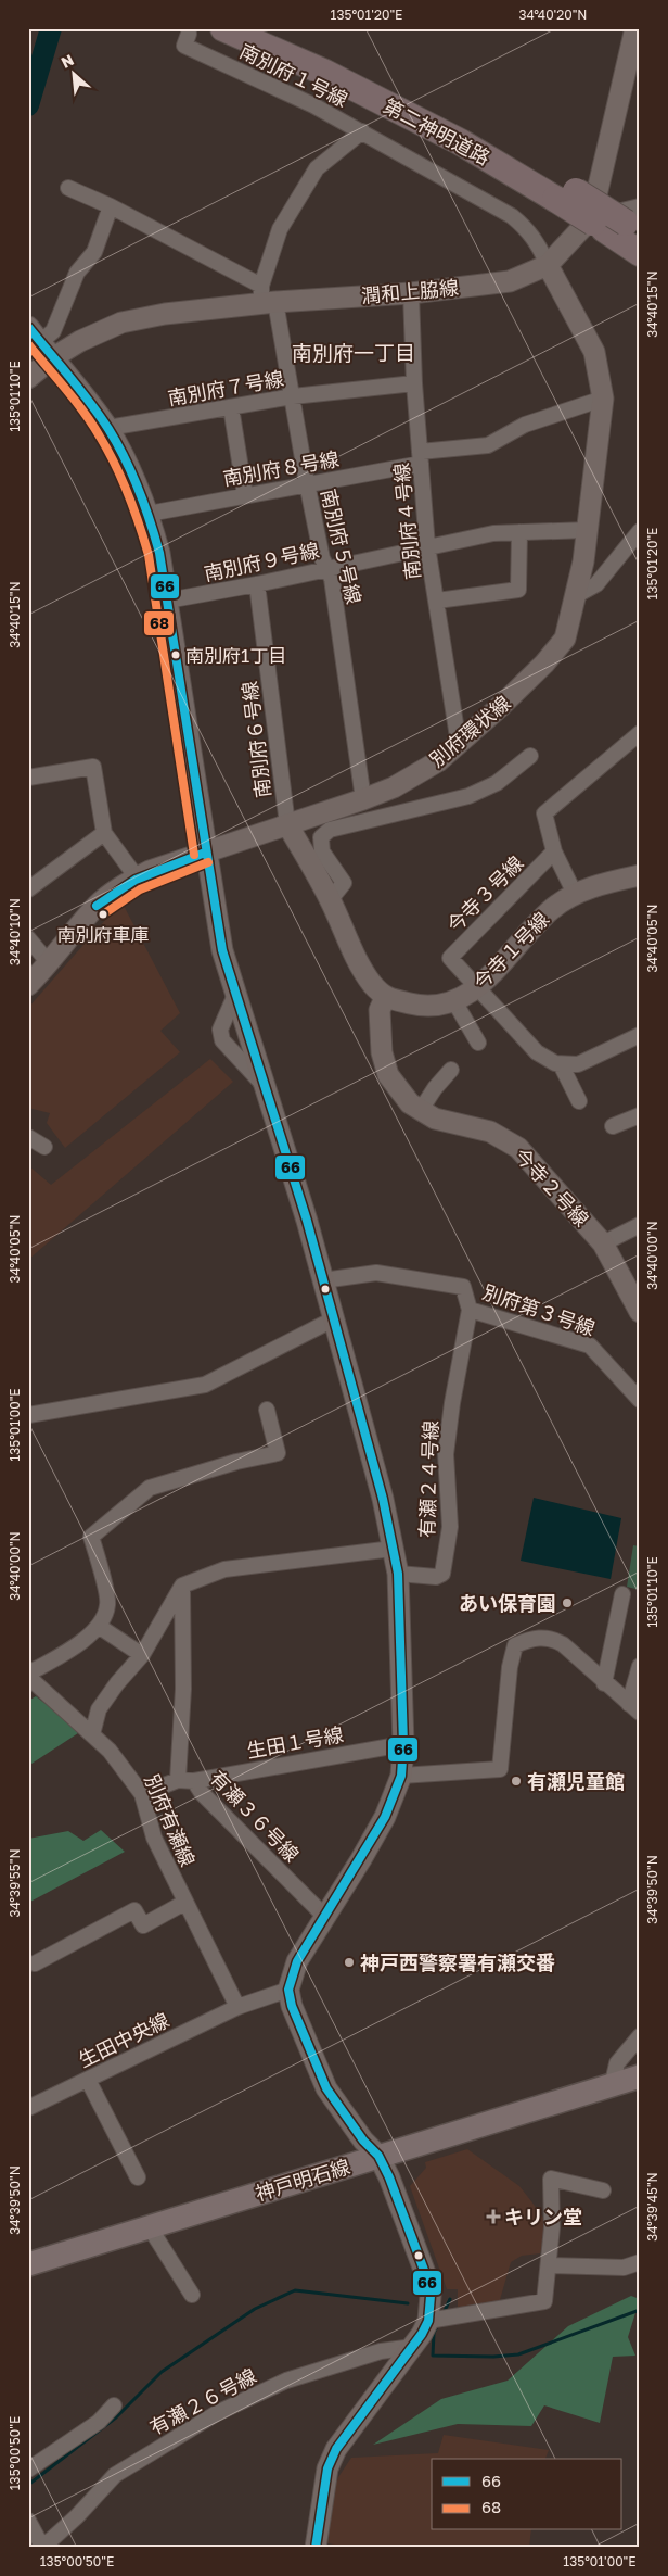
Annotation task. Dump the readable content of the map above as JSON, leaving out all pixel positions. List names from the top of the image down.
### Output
{
  "streets": {
    "highway": ["第二神明道路"],
    "main road": ["神戸明石線"],
    "street": [
      "南別府１号線",
      "潤和上脇線",
      "南別府７号線",
      "南別府８号線",
      "南別府４号線",
      "南別府５号線",
      "南別府９号線",
      "別府環状線",
      "南別府６号線",
      "今寺３号線",
      "今寺１号線",
      "今寺２号線",
      "別府第３号線",
      "有瀬２４号線",
      "生田１号線",
      "有瀬３６号線",
      "別府有瀬線",
      "生田中央線",
      "有瀬２６号線"
    ]
  },
  "crossings": [
    ["南別府１号線", "潤和上脇線"],
    ["南別府１号線", "別府環状線"],
    ["第二神明道路", "潤和上脇線"],
    ["潤和上脇線", "南別府４号線"],
    ["潤和上脇線", "南別府５号線"],
    ["潤和上脇線", "別府環状線"],
    ["南別府７号線", "南別府４号線"],
    ["南別府７号線", "南別府５号線"],
    ["南別府８号線", "南別府４号線"],
    ["南別府８号線", "南別府５号線"],
    ["南別府８号線", "別府環状線"],
    ["南別府４号線", "南別府９号線"],
    ["南別府４号線", "別府環状線"],
    ["南別府５号線", "南別府９号線"],
    ["南別府５号線", "別府環状線"],
    ["南別府９号線", "別府環状線"],
    ["南別府９号線", "南別府６号線"],
    ["別府環状線", "南別府６号線"],
    ["今寺３号線", "今寺１号線"],
    ["今寺１号線", "今寺２号線"],
    ["別府第３号線", "有瀬２４号線"],
    ["生田１号線", "有瀬３６号線"],
    ["有瀬３６号線", "別府有瀬線"],
    ["別府有瀬線", "生田中央線"]
  ],
  "districts": ["南別府一丁目"],
  "places": {
    "other": [
      "南別府1丁目",
      "南別府車庫",
      "あい保育園",
      "有瀬児童館",
      "神戸西警察署有瀬交番"
    ],
    "health": ["キリン堂"]
  },
  "lines": ["transit line 66", "transit line 68"],
  "legend": ["66", "68"],
  "north": "top left",
  "coordinates": [
    "135°01'20\"E",
    "34°40'20\"N",
    "34°40'15\"N",
    "135°01'10\"E",
    "34°40'10\"N",
    "34°40'05\"N",
    "34°40'00\"N",
    "135°01'00\"E",
    "34°39'55\"N",
    "34°39'50\"N",
    "34°39'45\"N",
    "135°00'50\"E"
  ]
}
